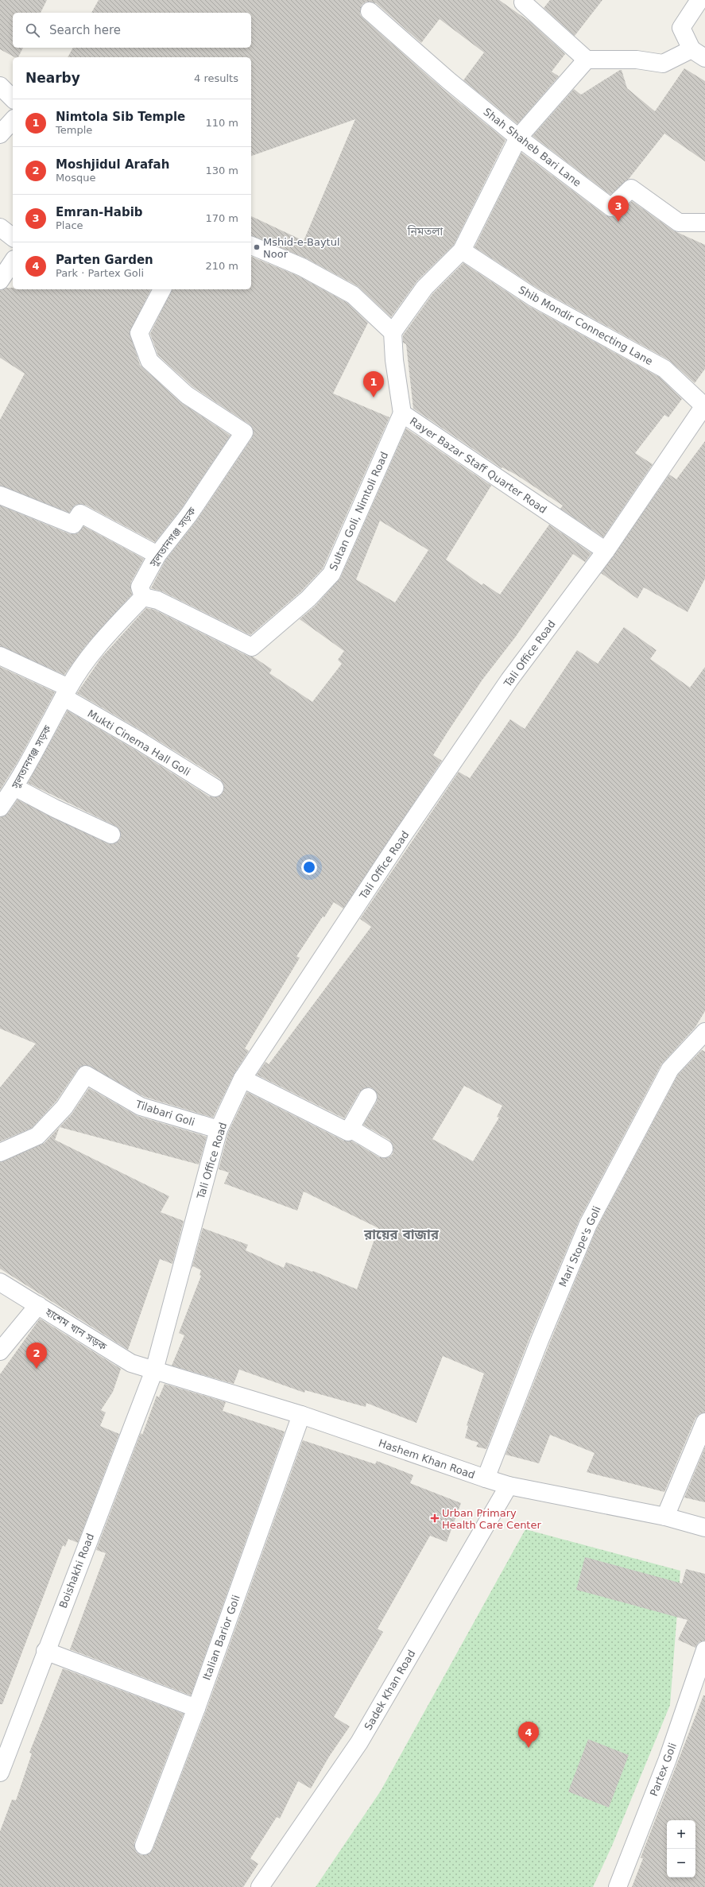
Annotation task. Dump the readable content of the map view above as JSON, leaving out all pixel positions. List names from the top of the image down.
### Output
{
  "streets": {
    "street": [
      "Shah Shaheb Bari Lane",
      "Shib Mondir Connecting Lane",
      "Rayer Bazar Staff Quarter Road",
      "Sultan Goli, Nimtoli Road",
      "সুলতানগঞ্জ সড়ক",
      "Tali Office Road",
      "Mukti Cinema Hall Goli",
      "Tilabari Goli",
      "Mari Stope's Goli",
      "হাশেম খান সড়ক",
      "Hashem Khan Road",
      "Boishakhi Road",
      "Italian Barior Goli",
      "Sadek Khan Road",
      "Partex Goli"
    ]
  },
  "crossings": [
    ["Shib Mondir Connecting Lane", "Tali Office Road"],
    ["Rayer Bazar Staff Quarter Road", "Sultan Goli, Nimtoli Road"],
    ["Rayer Bazar Staff Quarter Road", "Tali Office Road"],
    ["Sultan Goli, Nimtoli Road", "সুলতানগঞ্জ সড়ক"],
    ["সুলতানগঞ্জ সড়ক", "Mukti Cinema Hall Goli"],
    ["Tali Office Road", "Tilabari Goli"],
    ["Tali Office Road", "হাশেম খান সড়ক"],
    ["Tali Office Road", "Hashem Khan Road"],
    ["Tali Office Road", "Boishakhi Road"],
    ["Mari Stope's Goli", "Hashem Khan Road"],
    ["হাশেম খান সড়ক", "Hashem Khan Road"],
    ["হাশেম খান সড়ক", "Boishakhi Road"],
    ["Hashem Khan Road", "Boishakhi Road"],
    ["Hashem Khan Road", "Italian Barior Goli"],
    ["Hashem Khan Road", "Sadek Khan Road"]
  ],
  "districts": ["নিমতলা", "রায়ের বাজার"],
  "places": {
    "other": ["Mshid-e-Baytul Noor"],
    "health": ["Urban Primary Health Care Center"]
  },
  "page": {
    "search": "Search here",
    "heading": ["Nearby", "4 results"],
    "list": [
      {
        "mark": "1",
        "name": "Nimtola Sib Temple",
        "note": "Temple",
        "value": "110 m"
      },
      {
        "mark": "2",
        "name": "Moshjidul Arafah",
        "note": "Mosque",
        "value": "130 m"
      },
      {
        "mark": "3",
        "name": "Emran-Habib",
        "note": "Place",
        "value": "170 m"
      },
      {
        "mark": "4",
        "name": "Parten Garden",
        "note": "Park · Partex Goli",
        "value": "210 m"
      }
    ],
    "pins": [
      "3",
      "1",
      "2",
      "4"
    ],
    "map_buttons": ["+", "−"]
  }
}
